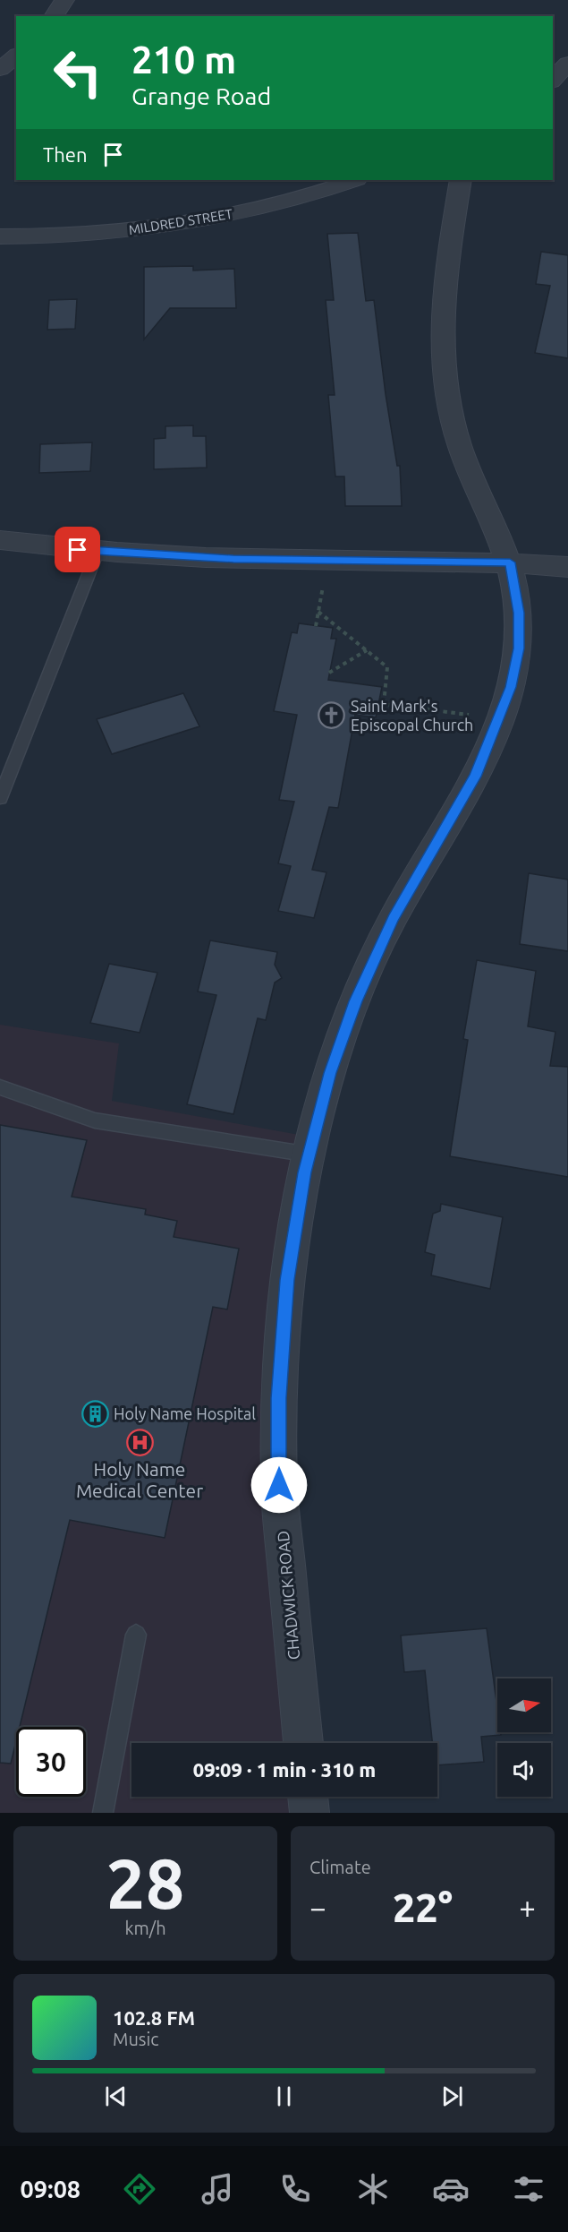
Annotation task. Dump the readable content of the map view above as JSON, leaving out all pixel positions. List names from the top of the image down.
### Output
{
  "streets": {
    "street": ["MILDRED STREET", "CHADWICK ROAD"]
  },
  "places": {
    "church": ["Saint Mark's Episcopal Church"],
    "building": ["Holy Name Hospital"],
    "hospital": ["Holy Name Medical Center"]
  },
  "north": "right",
  "page": {
    "turn": ["210 m", "Grange Road"],
    "then": "Then",
    "limit": "30",
    "trip": "09:09 · 1 min · 310 m",
    "tile": [
      ["28", "km/h"],
      "Climate"
    ],
    "heat": ["−", "22°", "+"],
    "song": ["102.8 FM", "Music"],
    "tabs": "09:08"
  }
}
